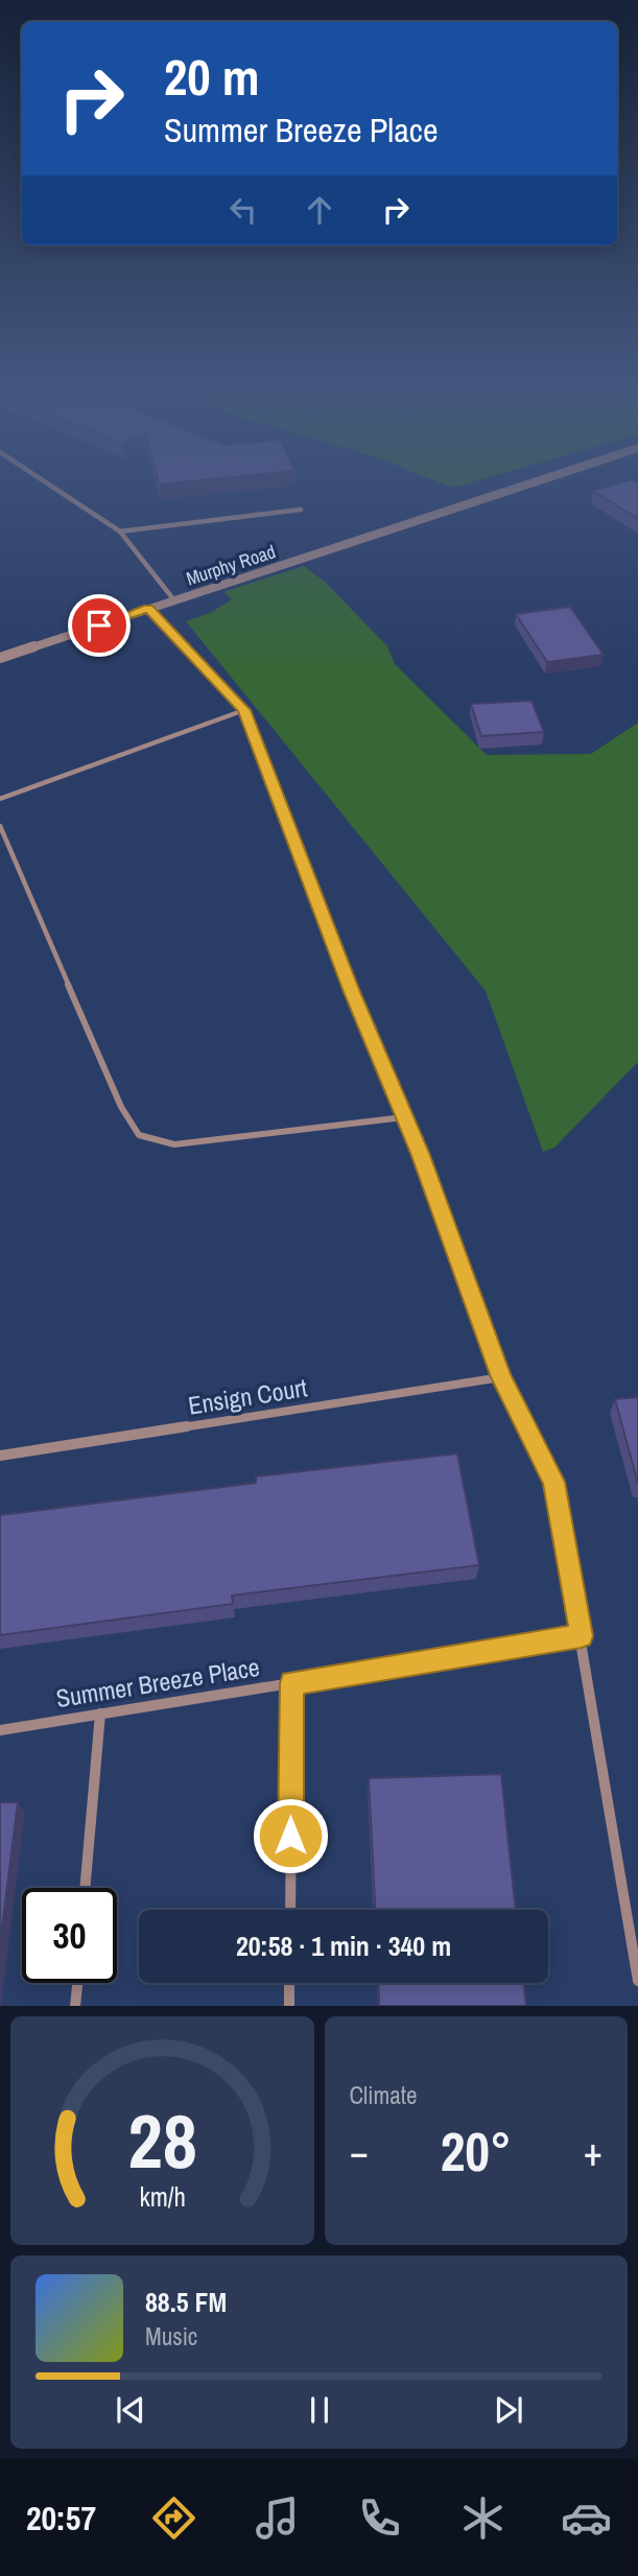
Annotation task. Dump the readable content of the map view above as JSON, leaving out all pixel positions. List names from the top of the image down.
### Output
{
  "streets": {
    "street": ["Murphy Road", "Ensign Court", "Summer Breeze Place"]
  },
  "page": {
    "turn": ["20 m", "Summer Breeze Place"],
    "limit": "30",
    "trip": "20:58 · 1 min · 340 m",
    "tile": "Climate",
    "heat": ["−", "20°", "+"],
    "song": ["88.5 FM", "Music"],
    "tabs": "20:57",
    "gauge": ["28", "km/h"]
  }
}
